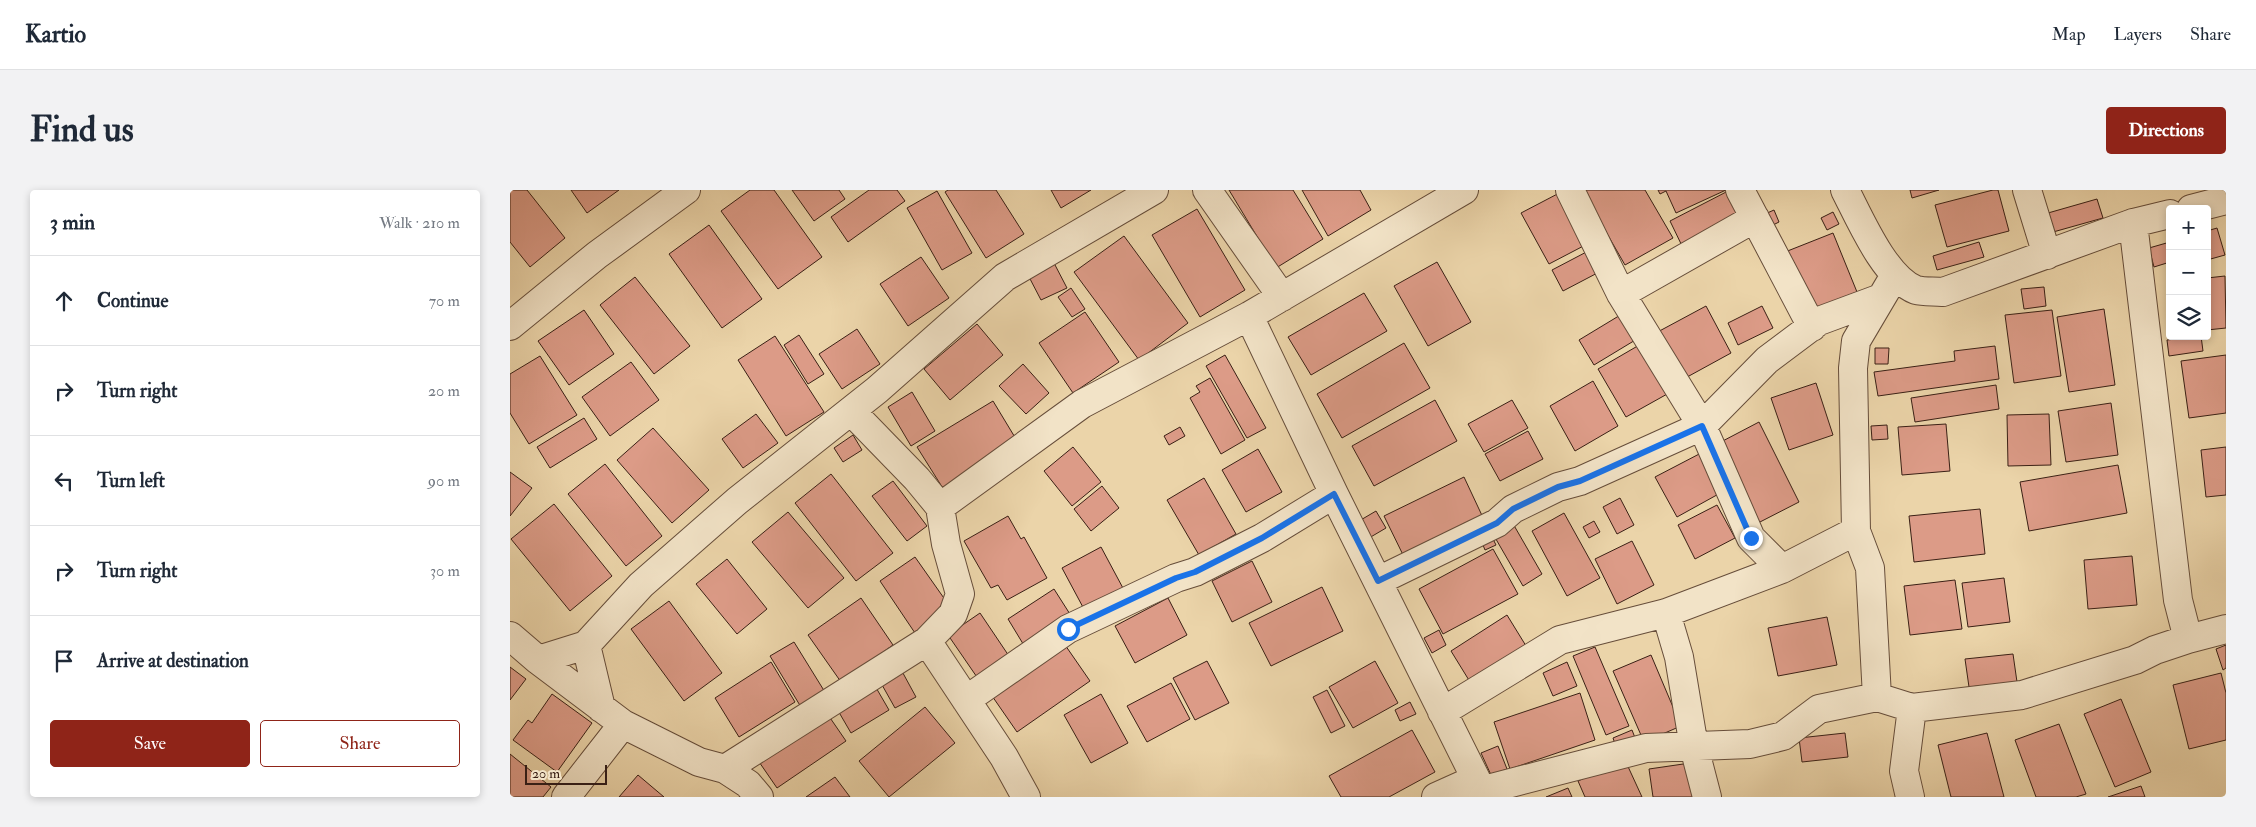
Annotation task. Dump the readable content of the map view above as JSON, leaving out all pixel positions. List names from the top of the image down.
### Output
{
  "scale_bar": "20 m",
  "page": {
    "header": "Kartio",
    "nav": ["Map", "Layers", "Share"],
    "buttons": [
      "Directions",
      ["Save", "Share"]
    ],
    "title": "Find us",
    "heading": ["3 min", "Walk · 210 m"],
    "map_buttons": ["+", "−"],
    "list": [
      ["Continue", "70 m"],
      ["Turn right", "20 m"],
      ["Turn left", "90 m"],
      ["Turn right", "30 m"],
      "Arrive at destination"
    ],
    "scale": "20 m"
  }
}
